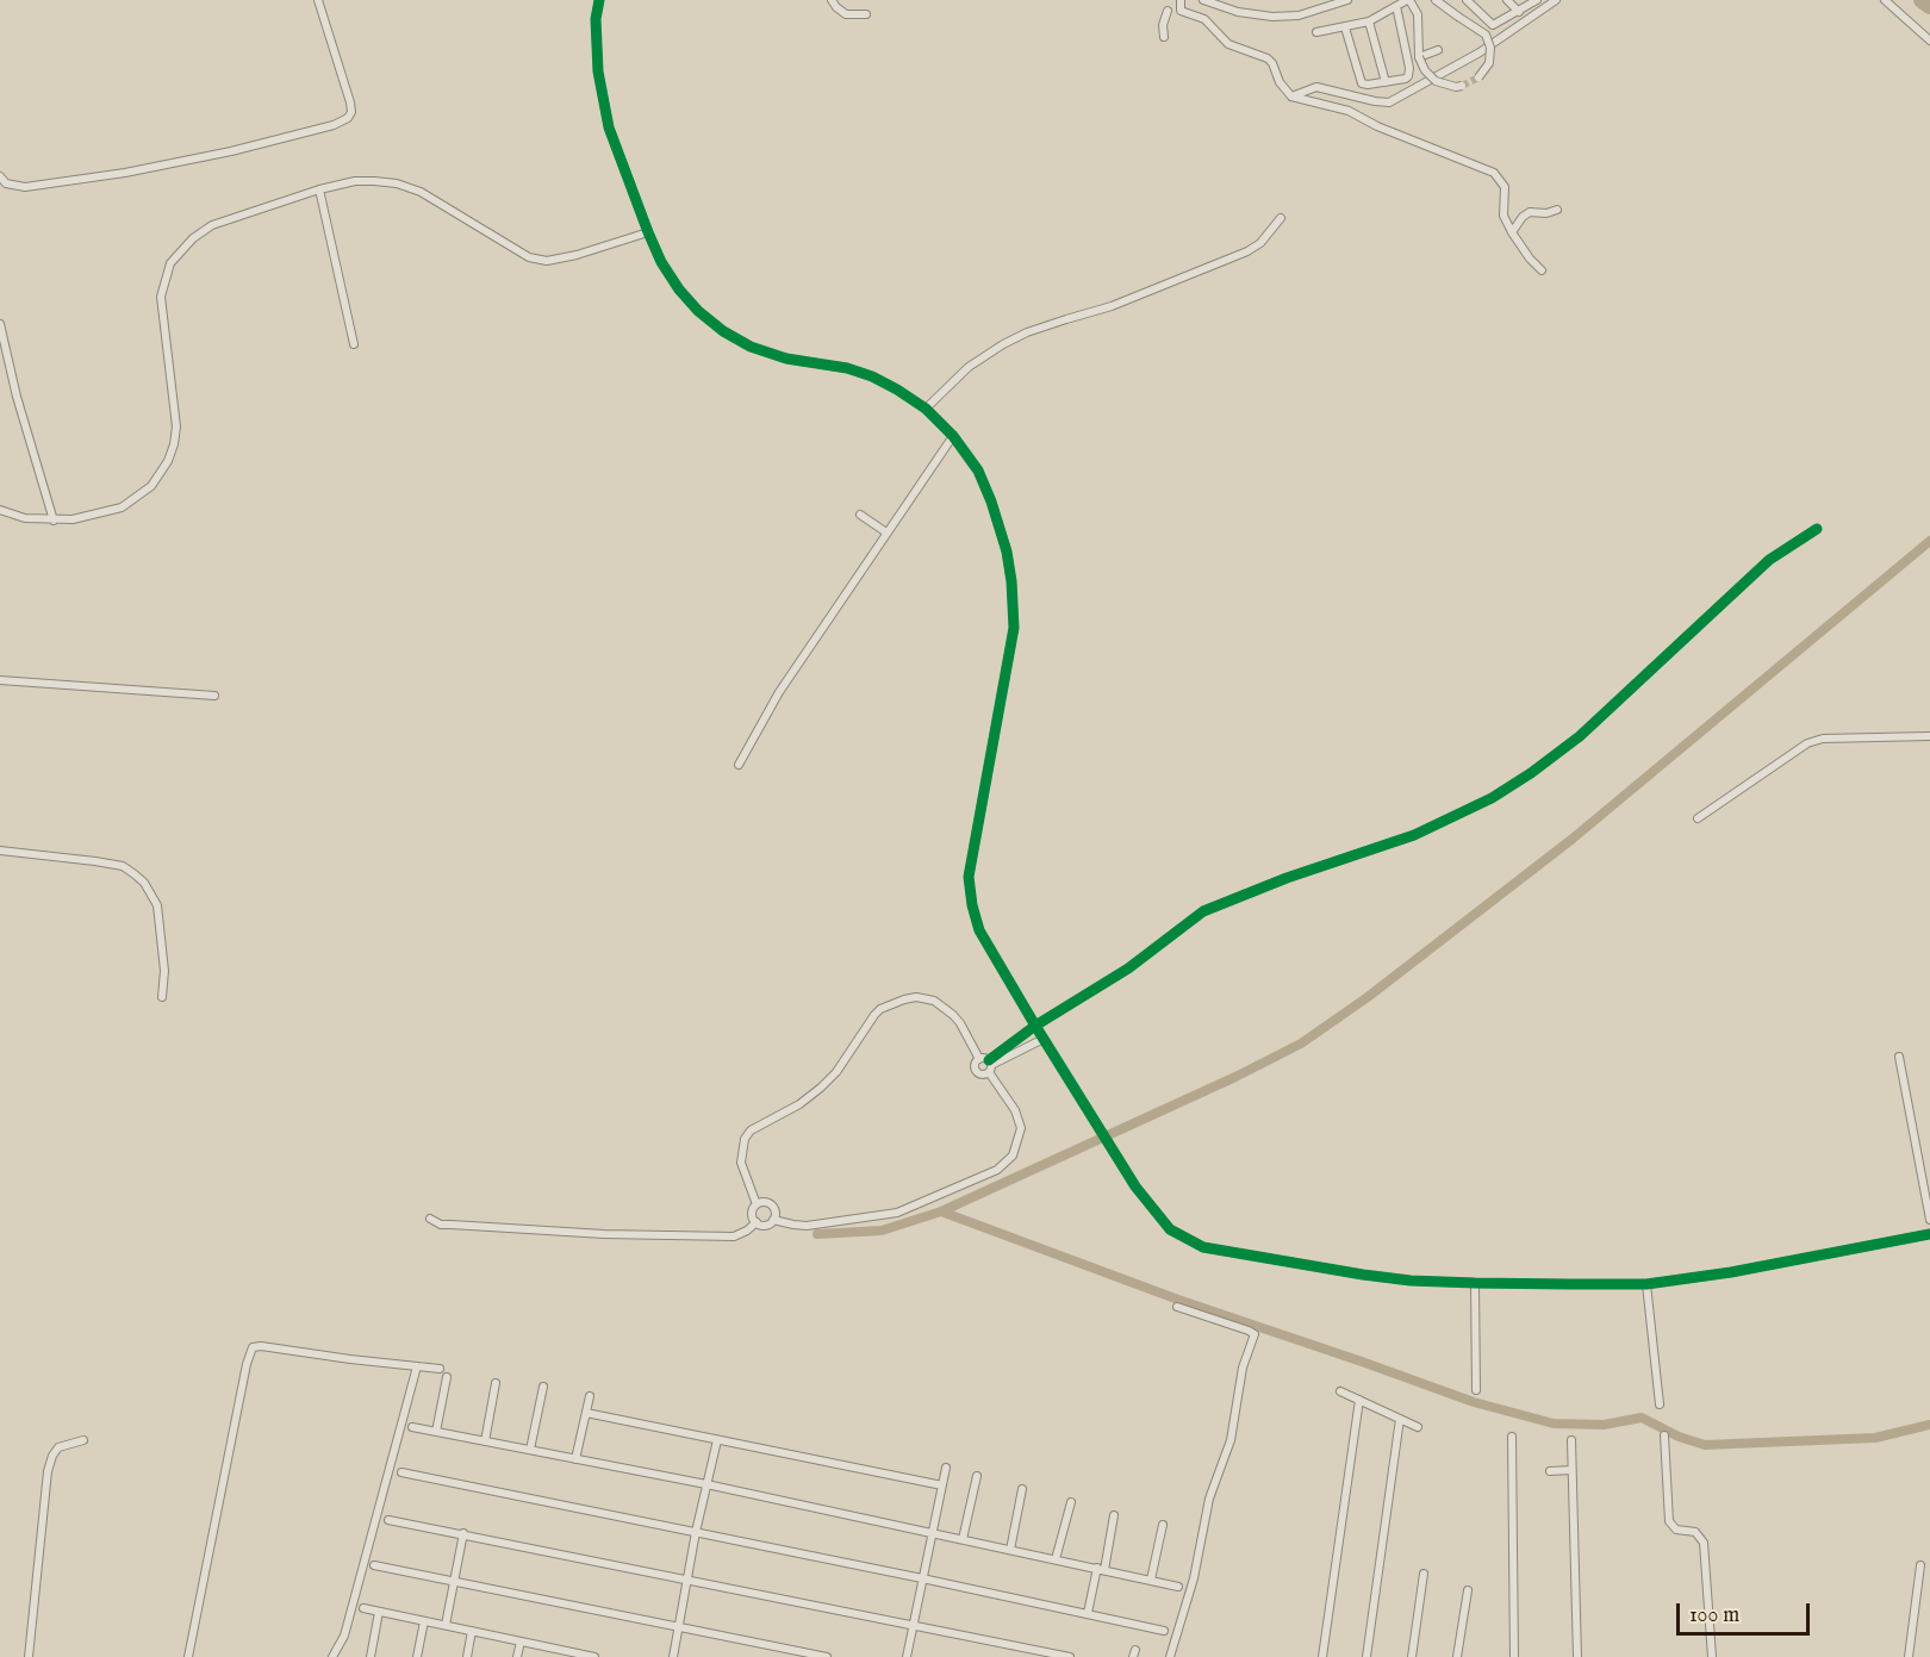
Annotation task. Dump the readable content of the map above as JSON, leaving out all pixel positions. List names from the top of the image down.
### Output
{
  "scale_bar": "100 m"
}
